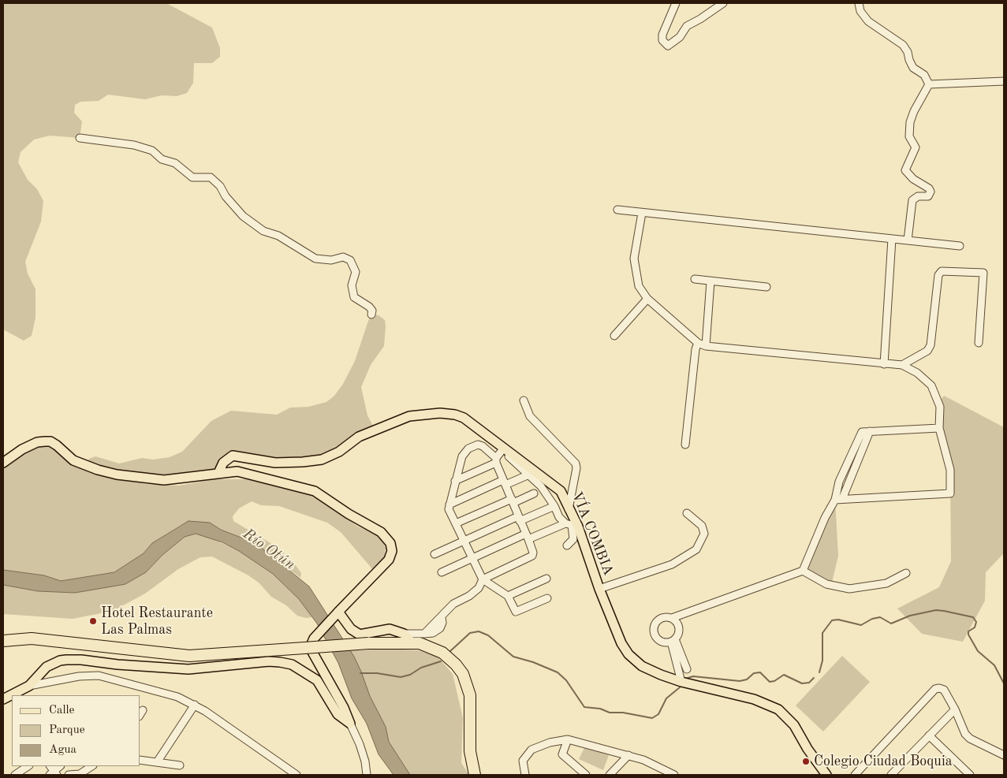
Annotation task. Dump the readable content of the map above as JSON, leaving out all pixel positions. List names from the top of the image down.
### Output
{
  "streets": {
    "main road": ["VÍA COMBIA"]
  },
  "water": ["Río Otún"],
  "places": ["Hotel Restaurante Las Palmas", "Colegio Ciudad Boquia"],
  "legend": ["Calle", "Parque", "Agua"]
}
